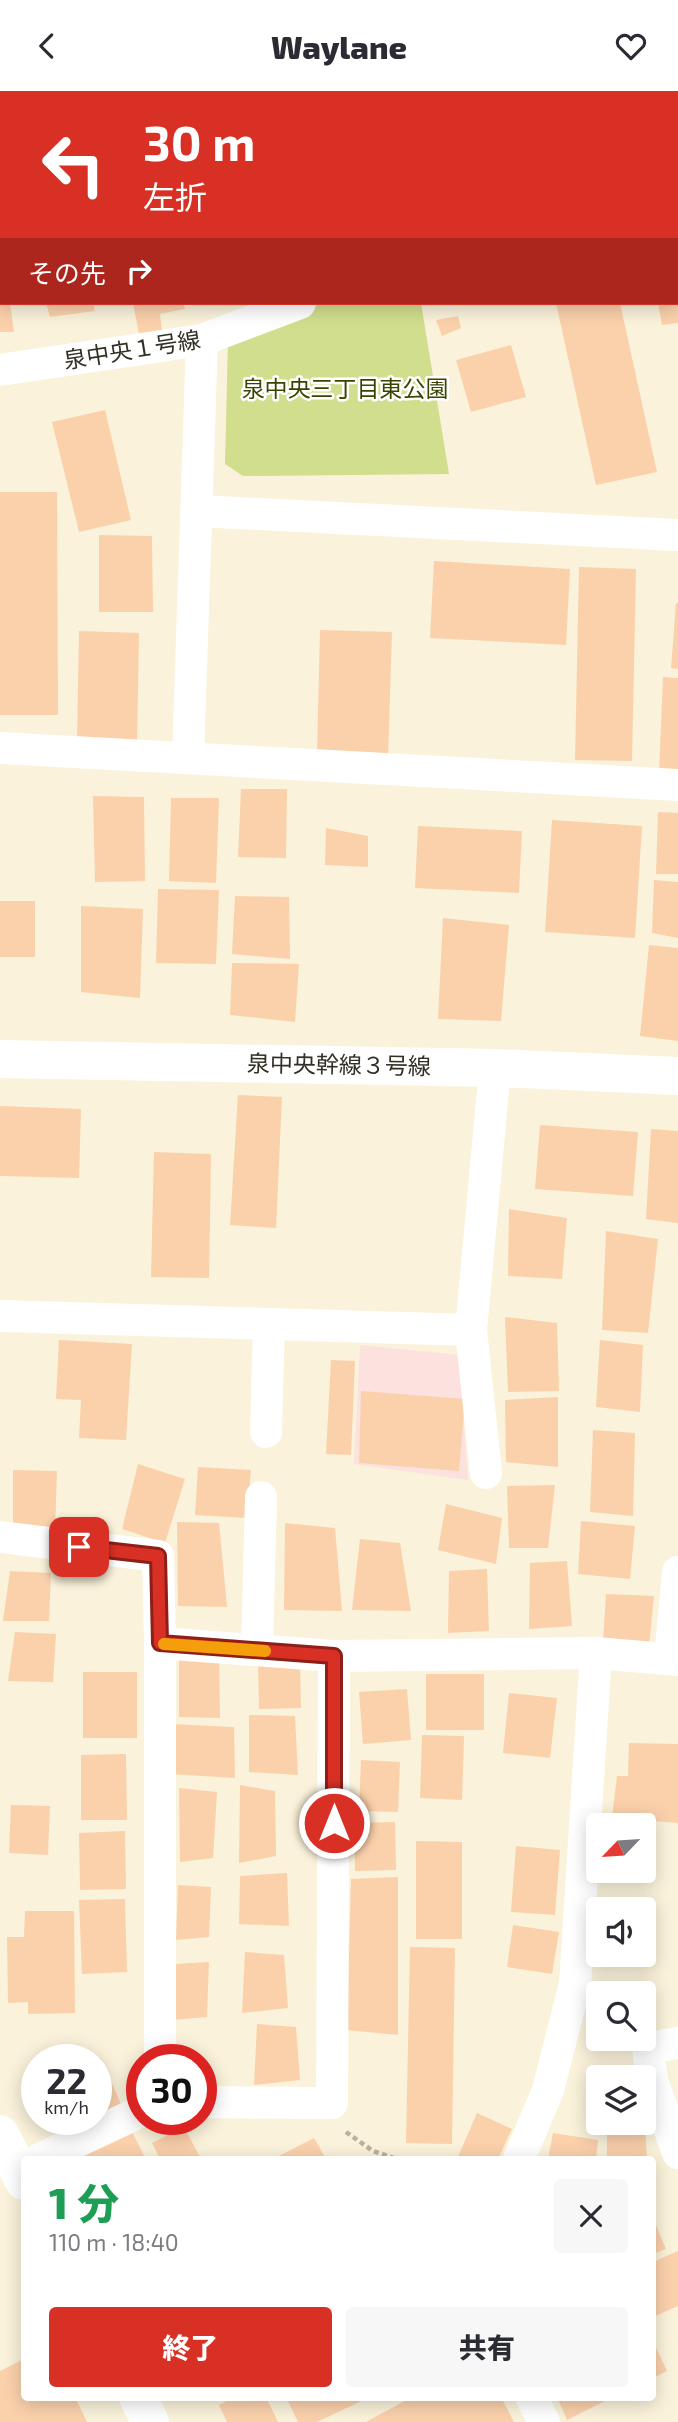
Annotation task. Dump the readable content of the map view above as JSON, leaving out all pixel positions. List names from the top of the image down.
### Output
{
  "streets": {
    "street": ["泉中央１号線", "泉中央幹線３号線"]
  },
  "parks": ["泉中央三丁目東公園"],
  "north": "bottom left",
  "page": {
    "header": "Waylane",
    "turn": ["30 m", "左折"],
    "then": "その先",
    "speed": "22 km/h",
    "limit": "30",
    "heading": ["1 分", "110 m · 18:40"],
    "buttons": ["終了", "共有"]
  }
}
